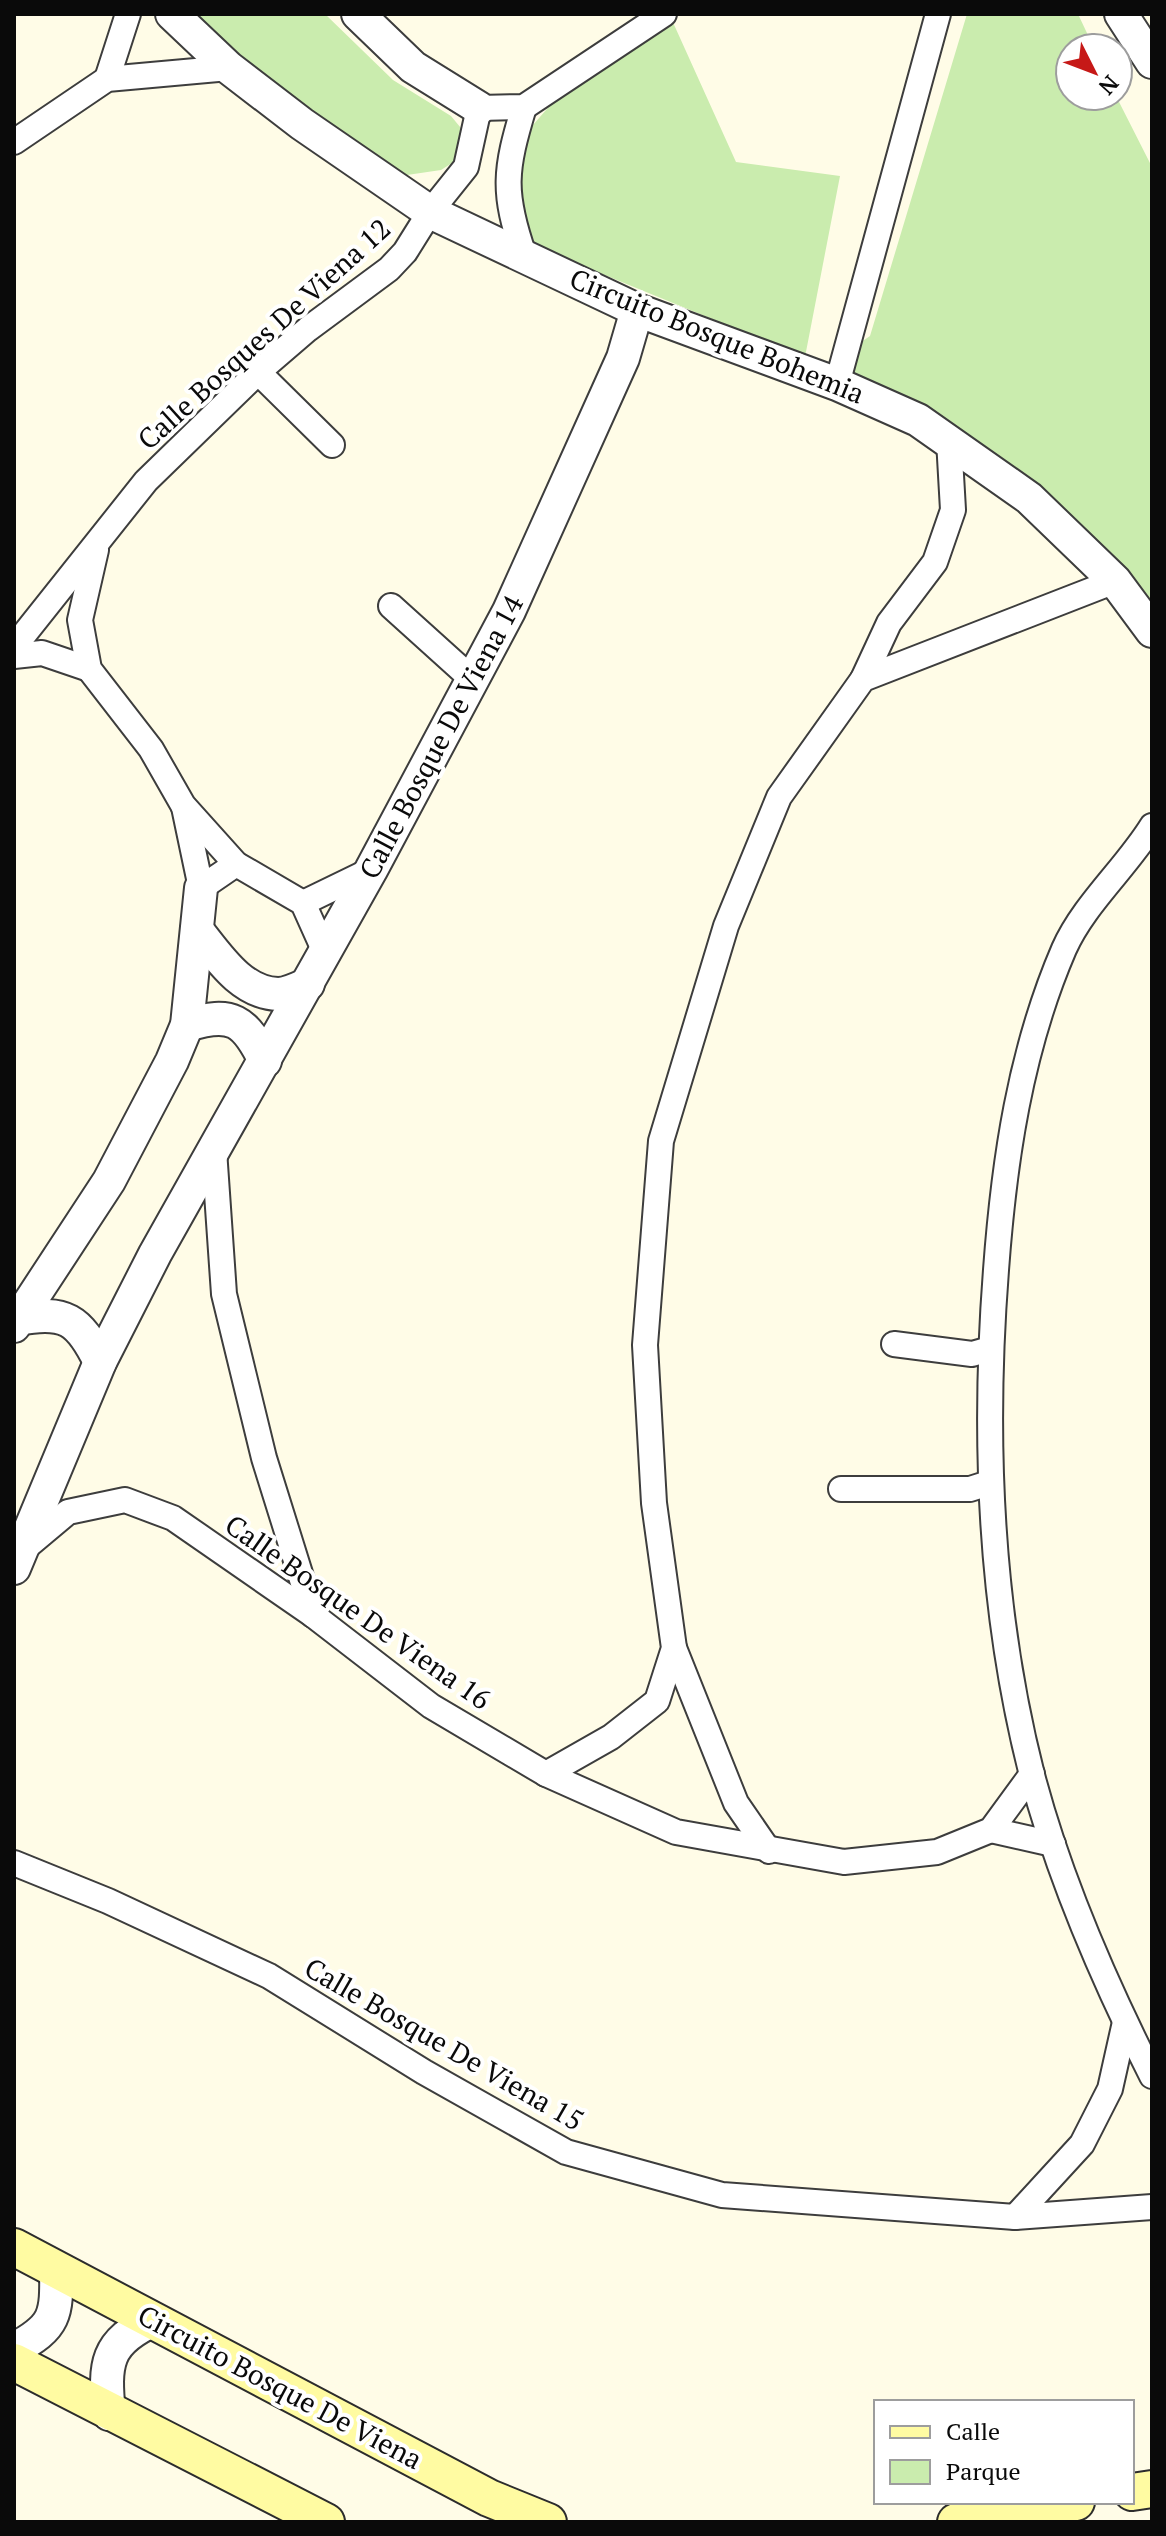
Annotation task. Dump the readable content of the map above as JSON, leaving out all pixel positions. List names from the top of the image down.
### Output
{
  "streets": {
    "main road": ["Circuito Bosque De Viena"],
    "street": [
      "Calle Bosques De Viena 12",
      "Circuito Bosque Bohemia",
      "Calle Bosque De Viena 14",
      "Calle Bosque De Viena 16",
      "Calle Bosque De Viena 15"
    ]
  },
  "crossings": [
    ["Calle Bosques De Viena 12", "Circuito Bosque Bohemia"],
    ["Circuito Bosque Bohemia", "Calle Bosque De Viena 14"],
    ["Calle Bosque De Viena 14", "Calle Bosque De Viena 16"]
  ],
  "legend": ["Calle", "Parque"],
  "north": "bottom right"
}
